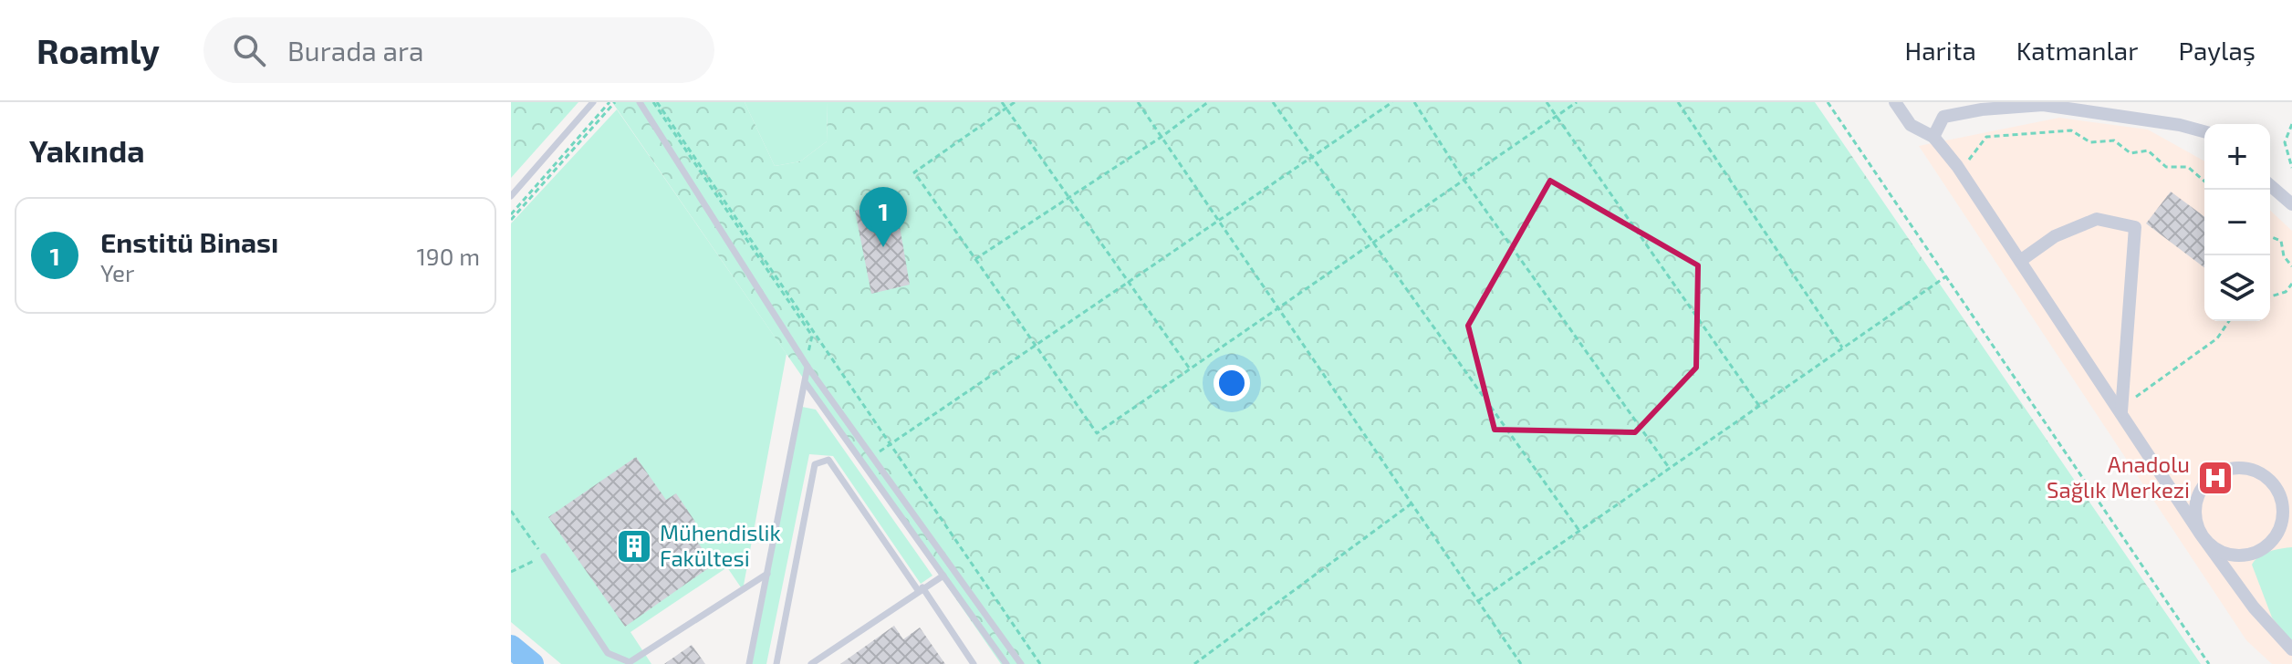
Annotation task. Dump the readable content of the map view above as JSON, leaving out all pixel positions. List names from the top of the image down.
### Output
{
  "places": {
    "hospital": ["Anadolu Sağlık Merkezi"],
    "building": ["Mühendislik Fakültesi"]
  },
  "page": {
    "header": "Roamly",
    "search": "Burada ara",
    "nav": ["Harita", "Katmanlar", "Paylaş"],
    "heading": "Yakında",
    "map_buttons": ["+", "−"],
    "pins": "1",
    "list": [
      {
        "mark": "1",
        "name": "Enstitü Binası",
        "note": "Yer",
        "value": "190 m"
      }
    ]
  }
}
